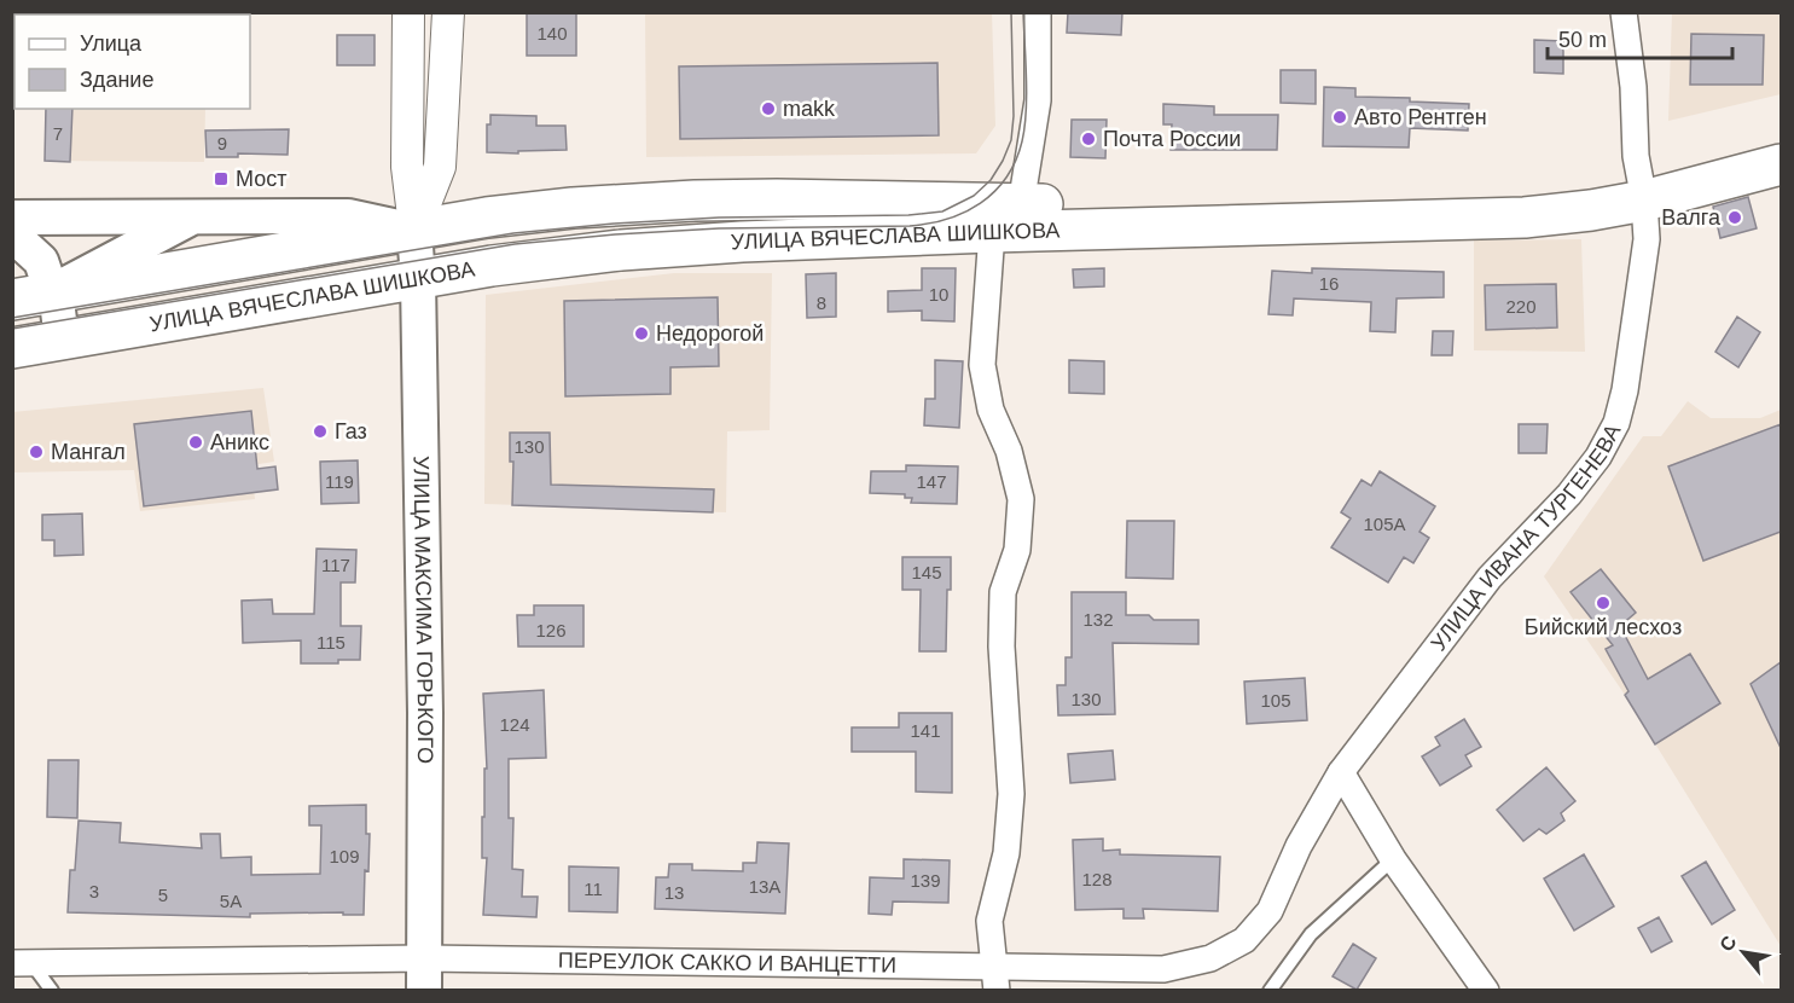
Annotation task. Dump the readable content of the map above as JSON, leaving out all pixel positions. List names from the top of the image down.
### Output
{
  "streets": {
    "main road": ["УЛИЦА ВЯЧЕСЛАВА ШИШКОВА", "УЛИЦА МАКСИМА ГОРЬКОГО"],
    "street": ["УЛИЦА ИВАНА ТУРГЕНЕВА", "ПЕРЕУЛОК САККО И ВАНЦЕТТИ"]
  },
  "crossings": [
    ["УЛИЦА ВЯЧЕСЛАВА ШИШКОВА", "УЛИЦА ИВАНА ТУРГЕНЕВА"],
    ["УЛИЦА ВЯЧЕСЛАВА ШИШКОВА", "УЛИЦА МАКСИМА ГОРЬКОГО"],
    ["УЛИЦА ИВАНА ТУРГЕНЕВА", "ПЕРЕУЛОК САККО И ВАНЦЕТТИ"],
    ["УЛИЦА МАКСИМА ГОРЬКОГО", "ПЕРЕУЛОК САККО И ВАНЦЕТТИ"]
  ],
  "places": {
    "other": [
      "makk",
      "Авто Рентген",
      "Почта России",
      "Валга",
      "Недорогой",
      "Газ",
      "Аникс",
      "Мангал",
      "Бийский лесхоз"
    ],
    "transit": ["Мост"]
  },
  "house_numbers": [
    "140",
    "7",
    "9",
    "16",
    "10",
    "8",
    "220",
    "130",
    "119",
    "147",
    "105А",
    "117",
    "145",
    "132",
    "126",
    "115",
    "130",
    "105",
    "124",
    "141",
    "109",
    "128",
    "139",
    "13А",
    "11",
    "3",
    "13",
    "5",
    "5А"
  ],
  "legend": ["Улица", "Здание"],
  "scale_bar": "50 m",
  "north": "top left"
}
